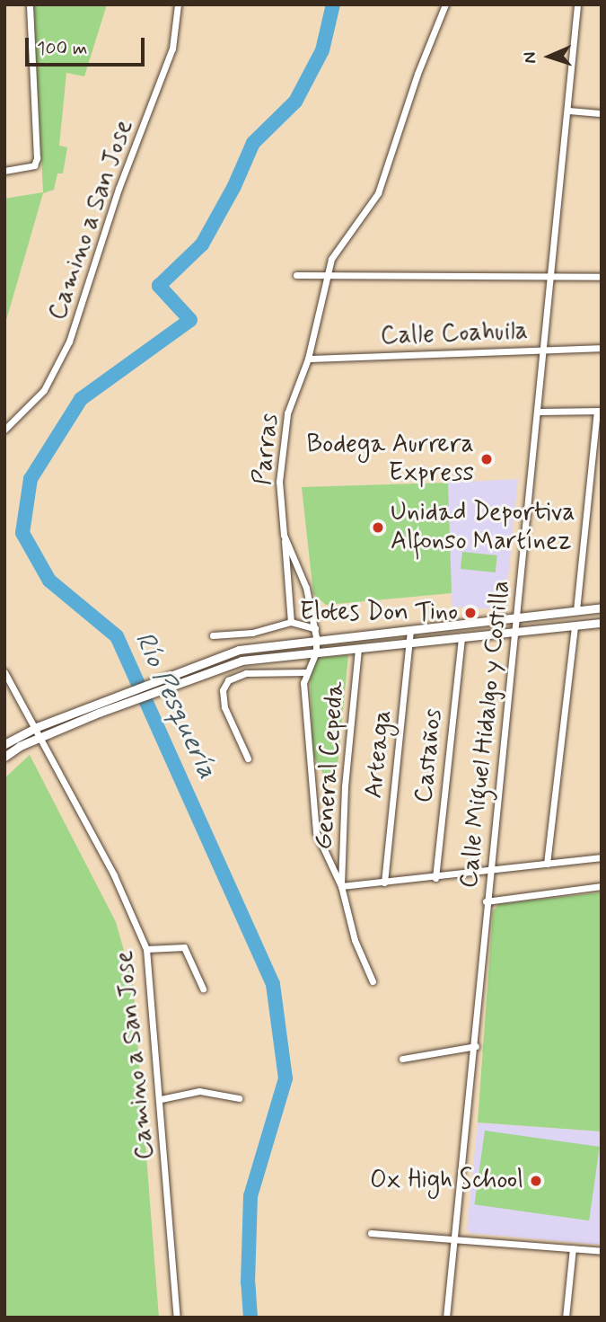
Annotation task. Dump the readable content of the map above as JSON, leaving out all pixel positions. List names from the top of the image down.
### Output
{
  "streets": {
    "street": [
      "Camino a San Jose",
      "Calle Coahuila",
      "Parras",
      "Calle Miguel Hidalgo y Costilla",
      "Arteaga",
      "Castaños",
      "General Cepeda"
    ]
  },
  "crossings": [
    ["Calle Coahuila", "Parras"],
    ["Calle Coahuila", "Calle Miguel Hidalgo y Costilla"],
    ["Parras", "General Cepeda"]
  ],
  "water": ["Río Pesquería"],
  "places": [
    "Bodega Aurrera Express",
    "Unidad Deportiva Alfonso Martínez",
    "Elotes Don Tino",
    "Ox High School"
  ],
  "scale_bar": "100 m",
  "north": "left"
}
